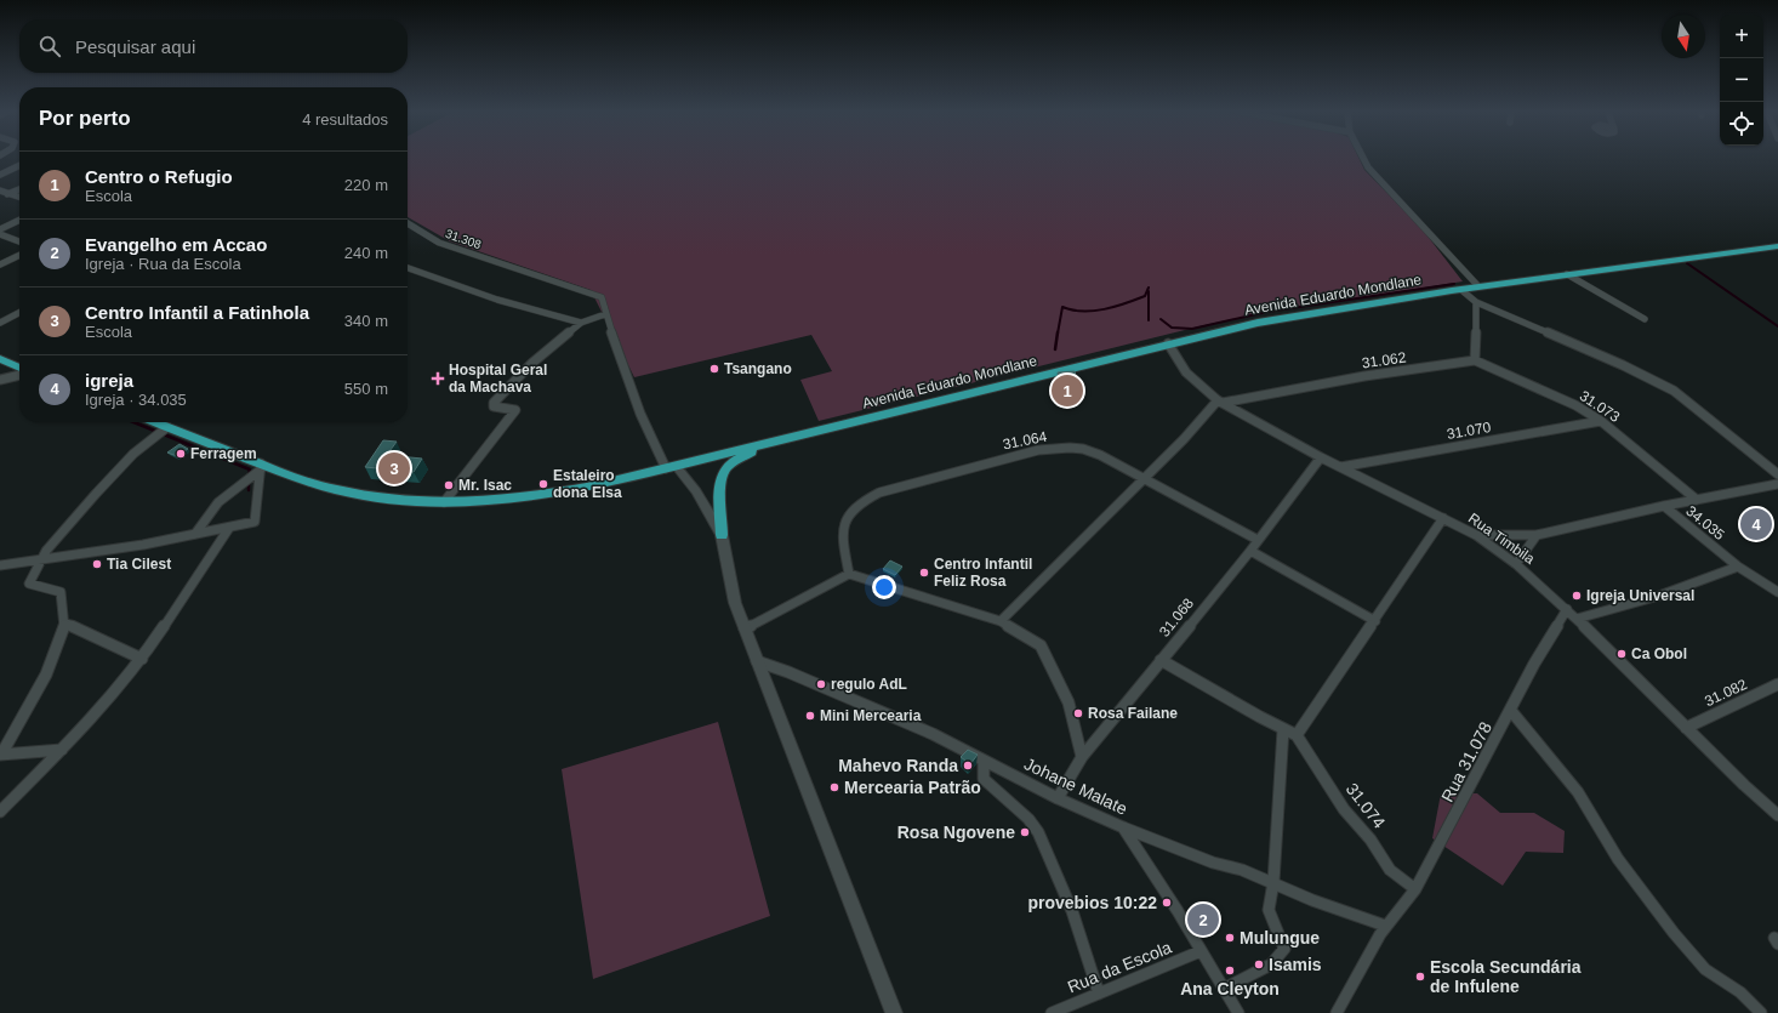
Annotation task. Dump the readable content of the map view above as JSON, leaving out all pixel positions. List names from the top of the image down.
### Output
{
  "streets": {
    "main road": ["Avenida Eduardo Mondlane"],
    "street": [
      "31.308",
      "31.062",
      "31.073",
      "31.070",
      "31.064",
      "34.035",
      "Rua Timbila",
      "31.068",
      "31.082",
      "Rua 31.078",
      "Johane Malate",
      "31.074",
      "Rua da Escola"
    ]
  },
  "crossings": [
    ["Avenida Eduardo Mondlane", "Rua Timbila"],
    ["31.062", "31.073"],
    ["31.062", "Rua Timbila"],
    ["31.073", "31.070"],
    ["31.070", "Rua Timbila"],
    ["31.064", "31.068"],
    ["Rua Timbila", "31.068"],
    ["Rua Timbila", "31.082"],
    ["Rua Timbila", "Rua 31.078"],
    ["31.068", "Johane Malate"],
    ["Rua 31.078", "Johane Malate"],
    ["Rua 31.078", "31.074"]
  ],
  "places": {
    "other": [
      "Tsangano",
      "Ferragem",
      "Estaleiro dona Elsa",
      "Mr. Isac",
      "Tia Cilest",
      "Centro Infantil Feliz Rosa",
      "Igreja Universal",
      "Ca Obol",
      "regulo AdL",
      "Rosa Failane",
      "Mini Mercearia",
      "Mahevo Randa",
      "Mercearia Patrão",
      "Rosa Ngovene",
      "provebios 10:22",
      "Mulungue",
      "Isamis",
      "Ana Cleyton",
      "Escola Secundária de Infulene"
    ],
    "health": ["Hospital Geral da Machava"]
  },
  "north": "bottom",
  "page": {
    "map_buttons": ["+", "−"],
    "search": "Pesquisar aqui",
    "heading": ["Por perto", "4 resultados"],
    "list": [
      {
        "mark": "1",
        "name": "Centro o Refugio",
        "note": "Escola",
        "value": "220 m"
      },
      {
        "mark": "2",
        "name": "Evangelho em Accao",
        "note": "Igreja · Rua da Escola",
        "value": "240 m"
      },
      {
        "mark": "3",
        "name": "Centro Infantil a Fatinhola",
        "note": "Escola",
        "value": "340 m"
      },
      {
        "mark": "4",
        "name": "igreja",
        "note": "Igreja · 34.035",
        "value": "550 m"
      }
    ],
    "pins": [
      "1",
      "3",
      "4",
      "2"
    ]
  }
}
